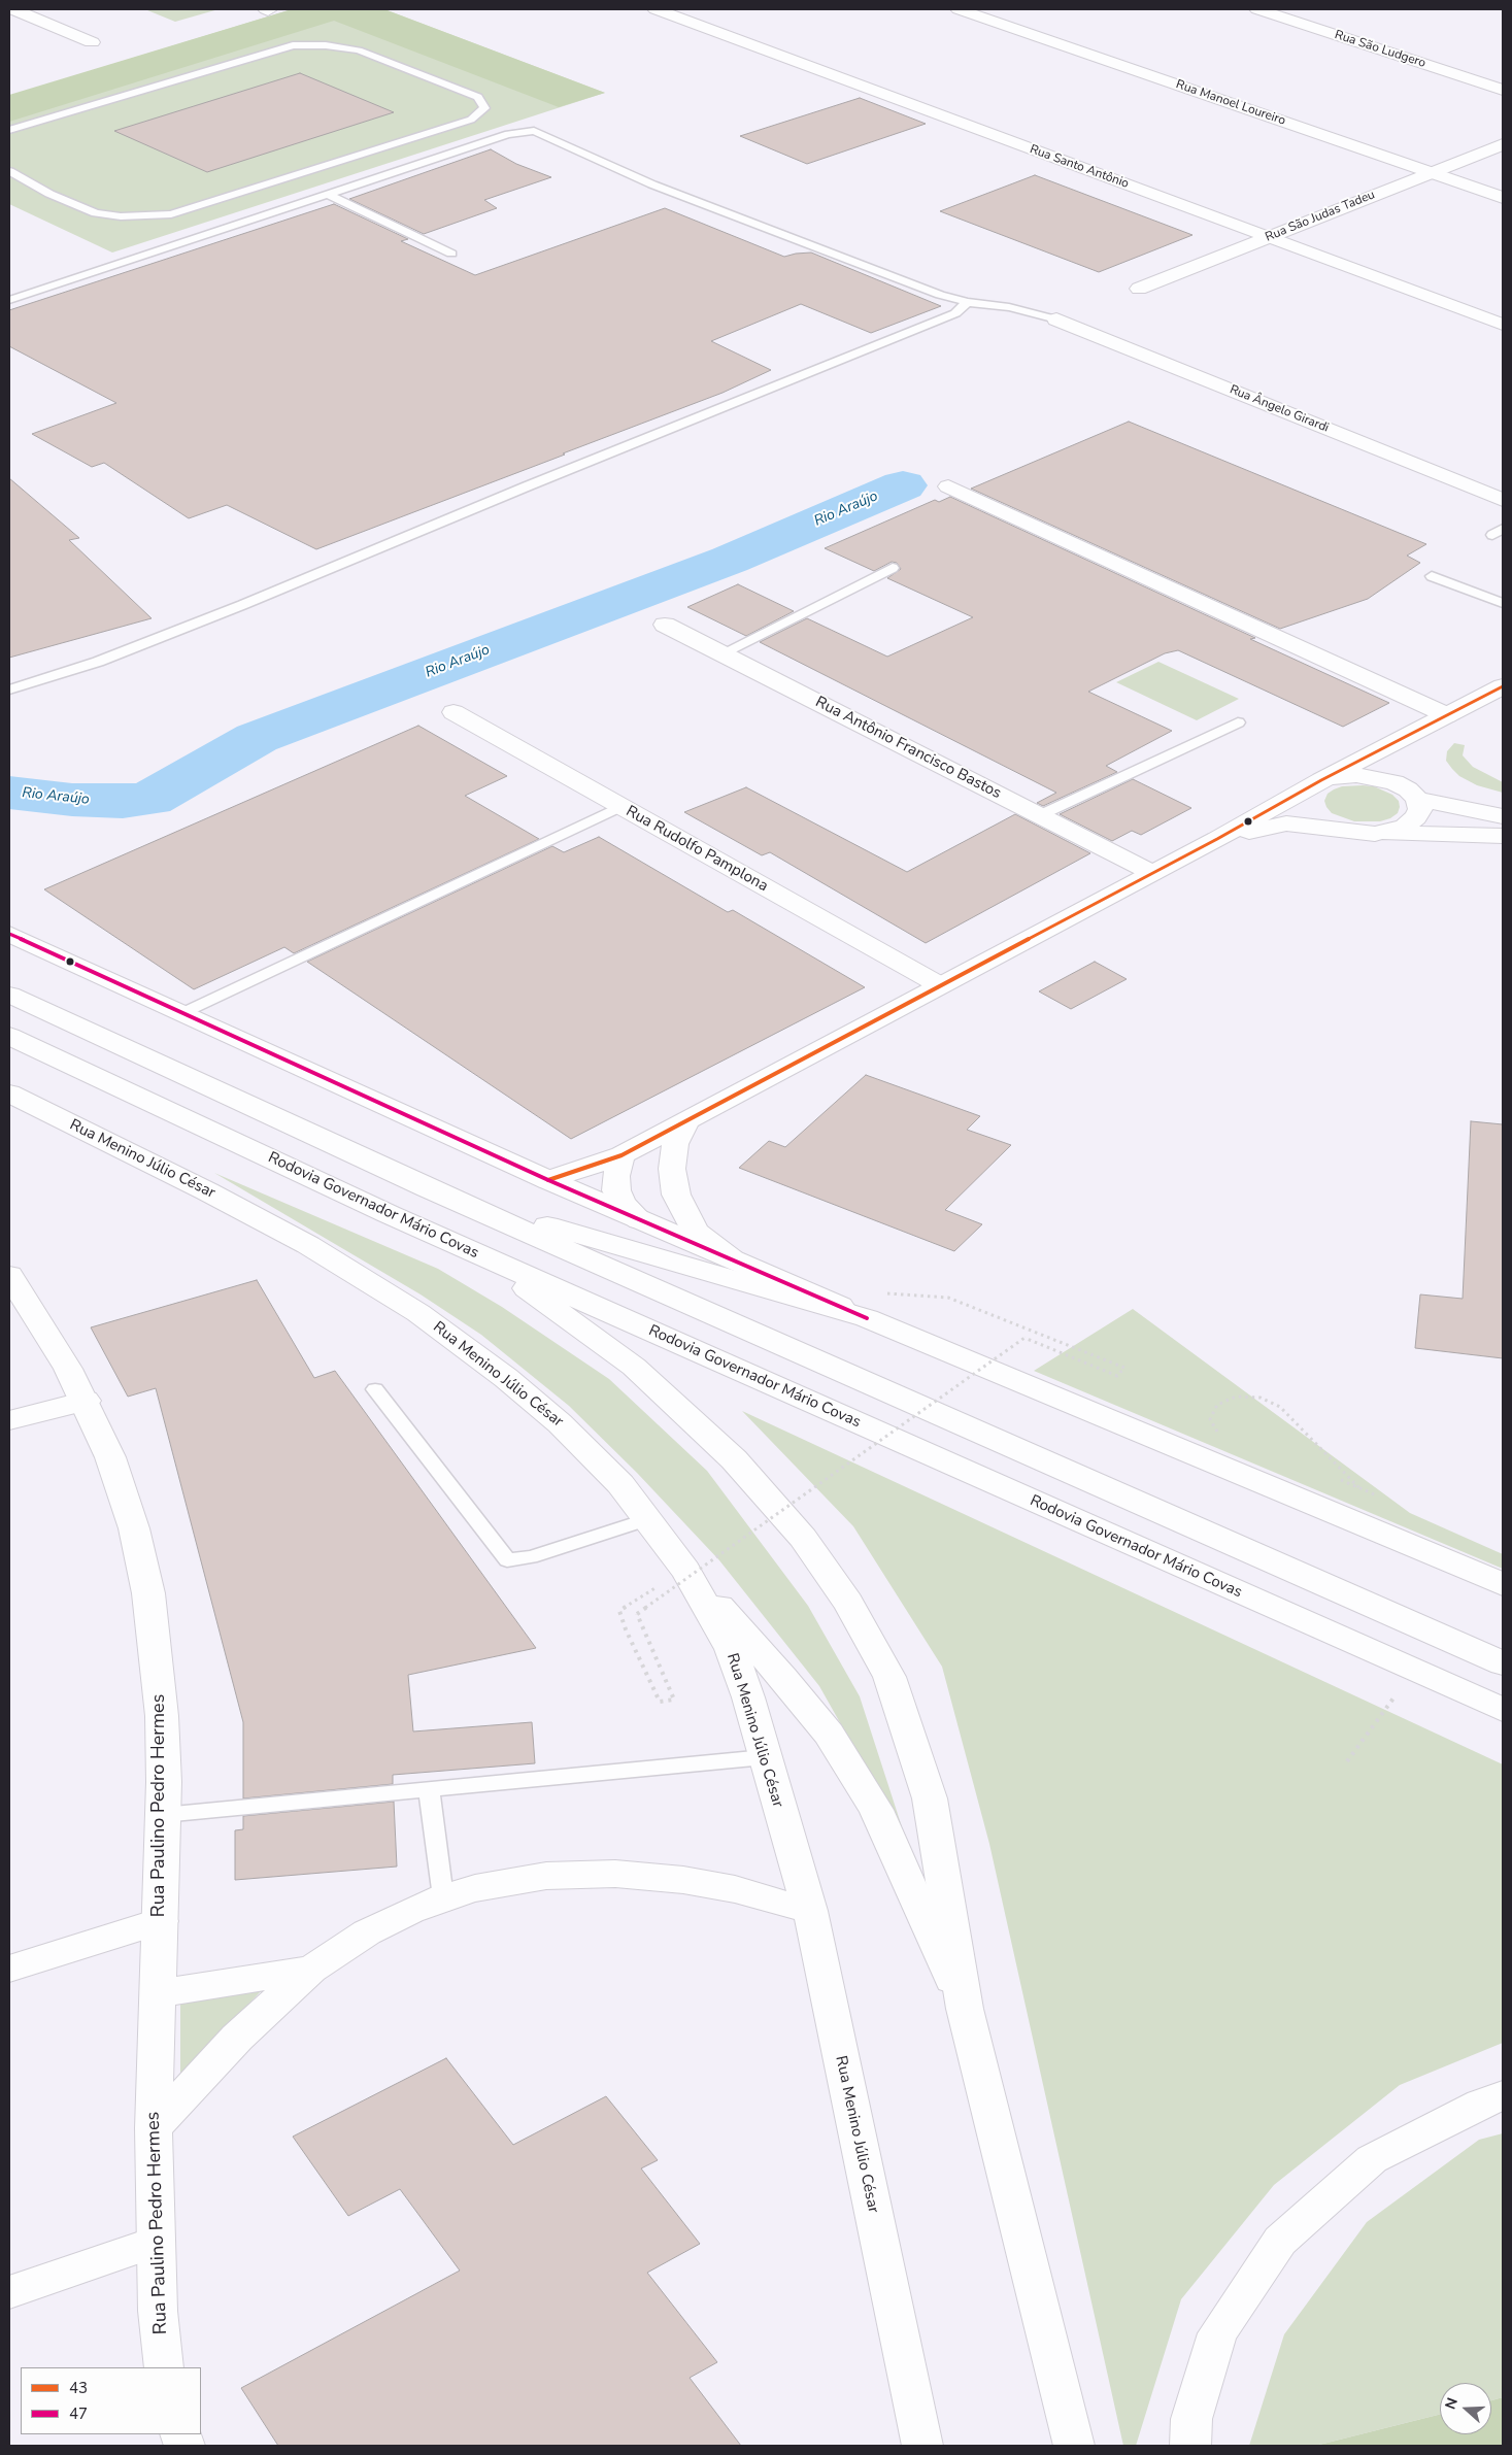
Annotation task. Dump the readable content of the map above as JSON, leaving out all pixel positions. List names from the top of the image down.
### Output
{
  "streets": {
    "main road": [
      "Rua São Ludgero",
      "Rua Manoel Loureiro",
      "Rua Santo Antônio",
      "Rua São Judas Tadeu",
      "Rua Ângelo Girardi",
      "Rua Antônio Francisco Bastos",
      "Rua Rudolfo Pamplona",
      "Rua Menino Júlio César",
      "Rodovia Governador Mário Covas",
      "Rua Paulino Pedro Hermes"
    ]
  },
  "crossings": [
    ["Rua Manoel Loureiro", "Rua São Judas Tadeu"],
    ["Rua Santo Antônio", "Rua São Judas Tadeu"]
  ],
  "water": ["Rio Araújo"],
  "lines": ["transit line 43", "transit line 47"],
  "legend": ["43", "47"],
  "north": "left"
}
